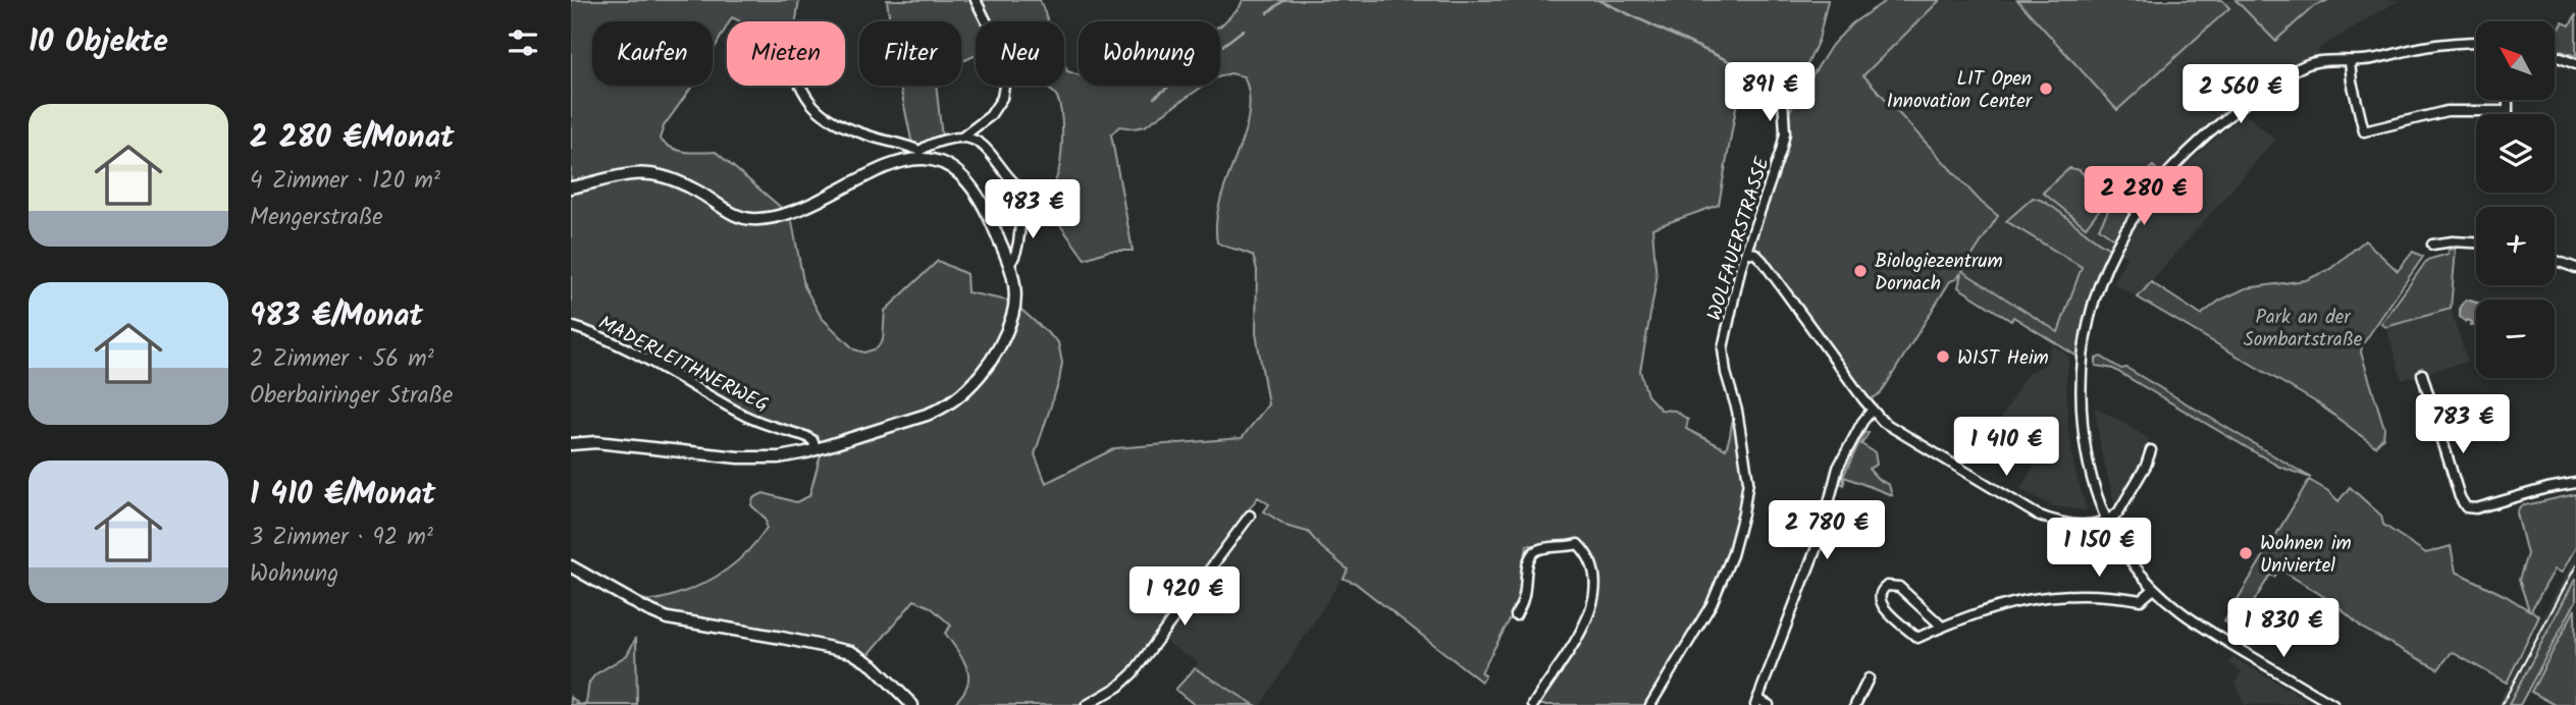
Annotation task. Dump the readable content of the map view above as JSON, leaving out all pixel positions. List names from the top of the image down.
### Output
{
  "streets": {
    "street": ["WOLFAUERSTRASSE", "MADERLEITHNERWEG"]
  },
  "parks": ["Park an der Sombartstraße"],
  "places": [
    "LIT Open Innovation Center",
    "Biologiezentrum Dornach",
    "WIST Heim",
    "Wohnen im Univiertel"
  ],
  "north": "top left",
  "page": {
    "heading": "10 Objekte",
    "map_buttons": ["+", "−"],
    "chip": [
      "Kaufen",
      "Mieten",
      "Filter",
      "Neu",
      "Wohnung"
    ],
    "price": [
      "891 €",
      "2 560 €",
      "2 280 €",
      "983 €",
      "783 €",
      "1 410 €",
      "2 780 €",
      "1 150 €",
      "1 920 €",
      "1 830 €"
    ],
    "list": [
      {
        "name": "2 280 €/Monat",
        "note": "4 Zimmer · 120 m² · Mengerstraße"
      },
      {
        "name": "983 €/Monat",
        "note": "2 Zimmer · 56 m² · Oberbairinger Straße"
      },
      {
        "name": "1 410 €/Monat",
        "note": "3 Zimmer · 92 m² · Wohnung"
      }
    ]
  }
}
